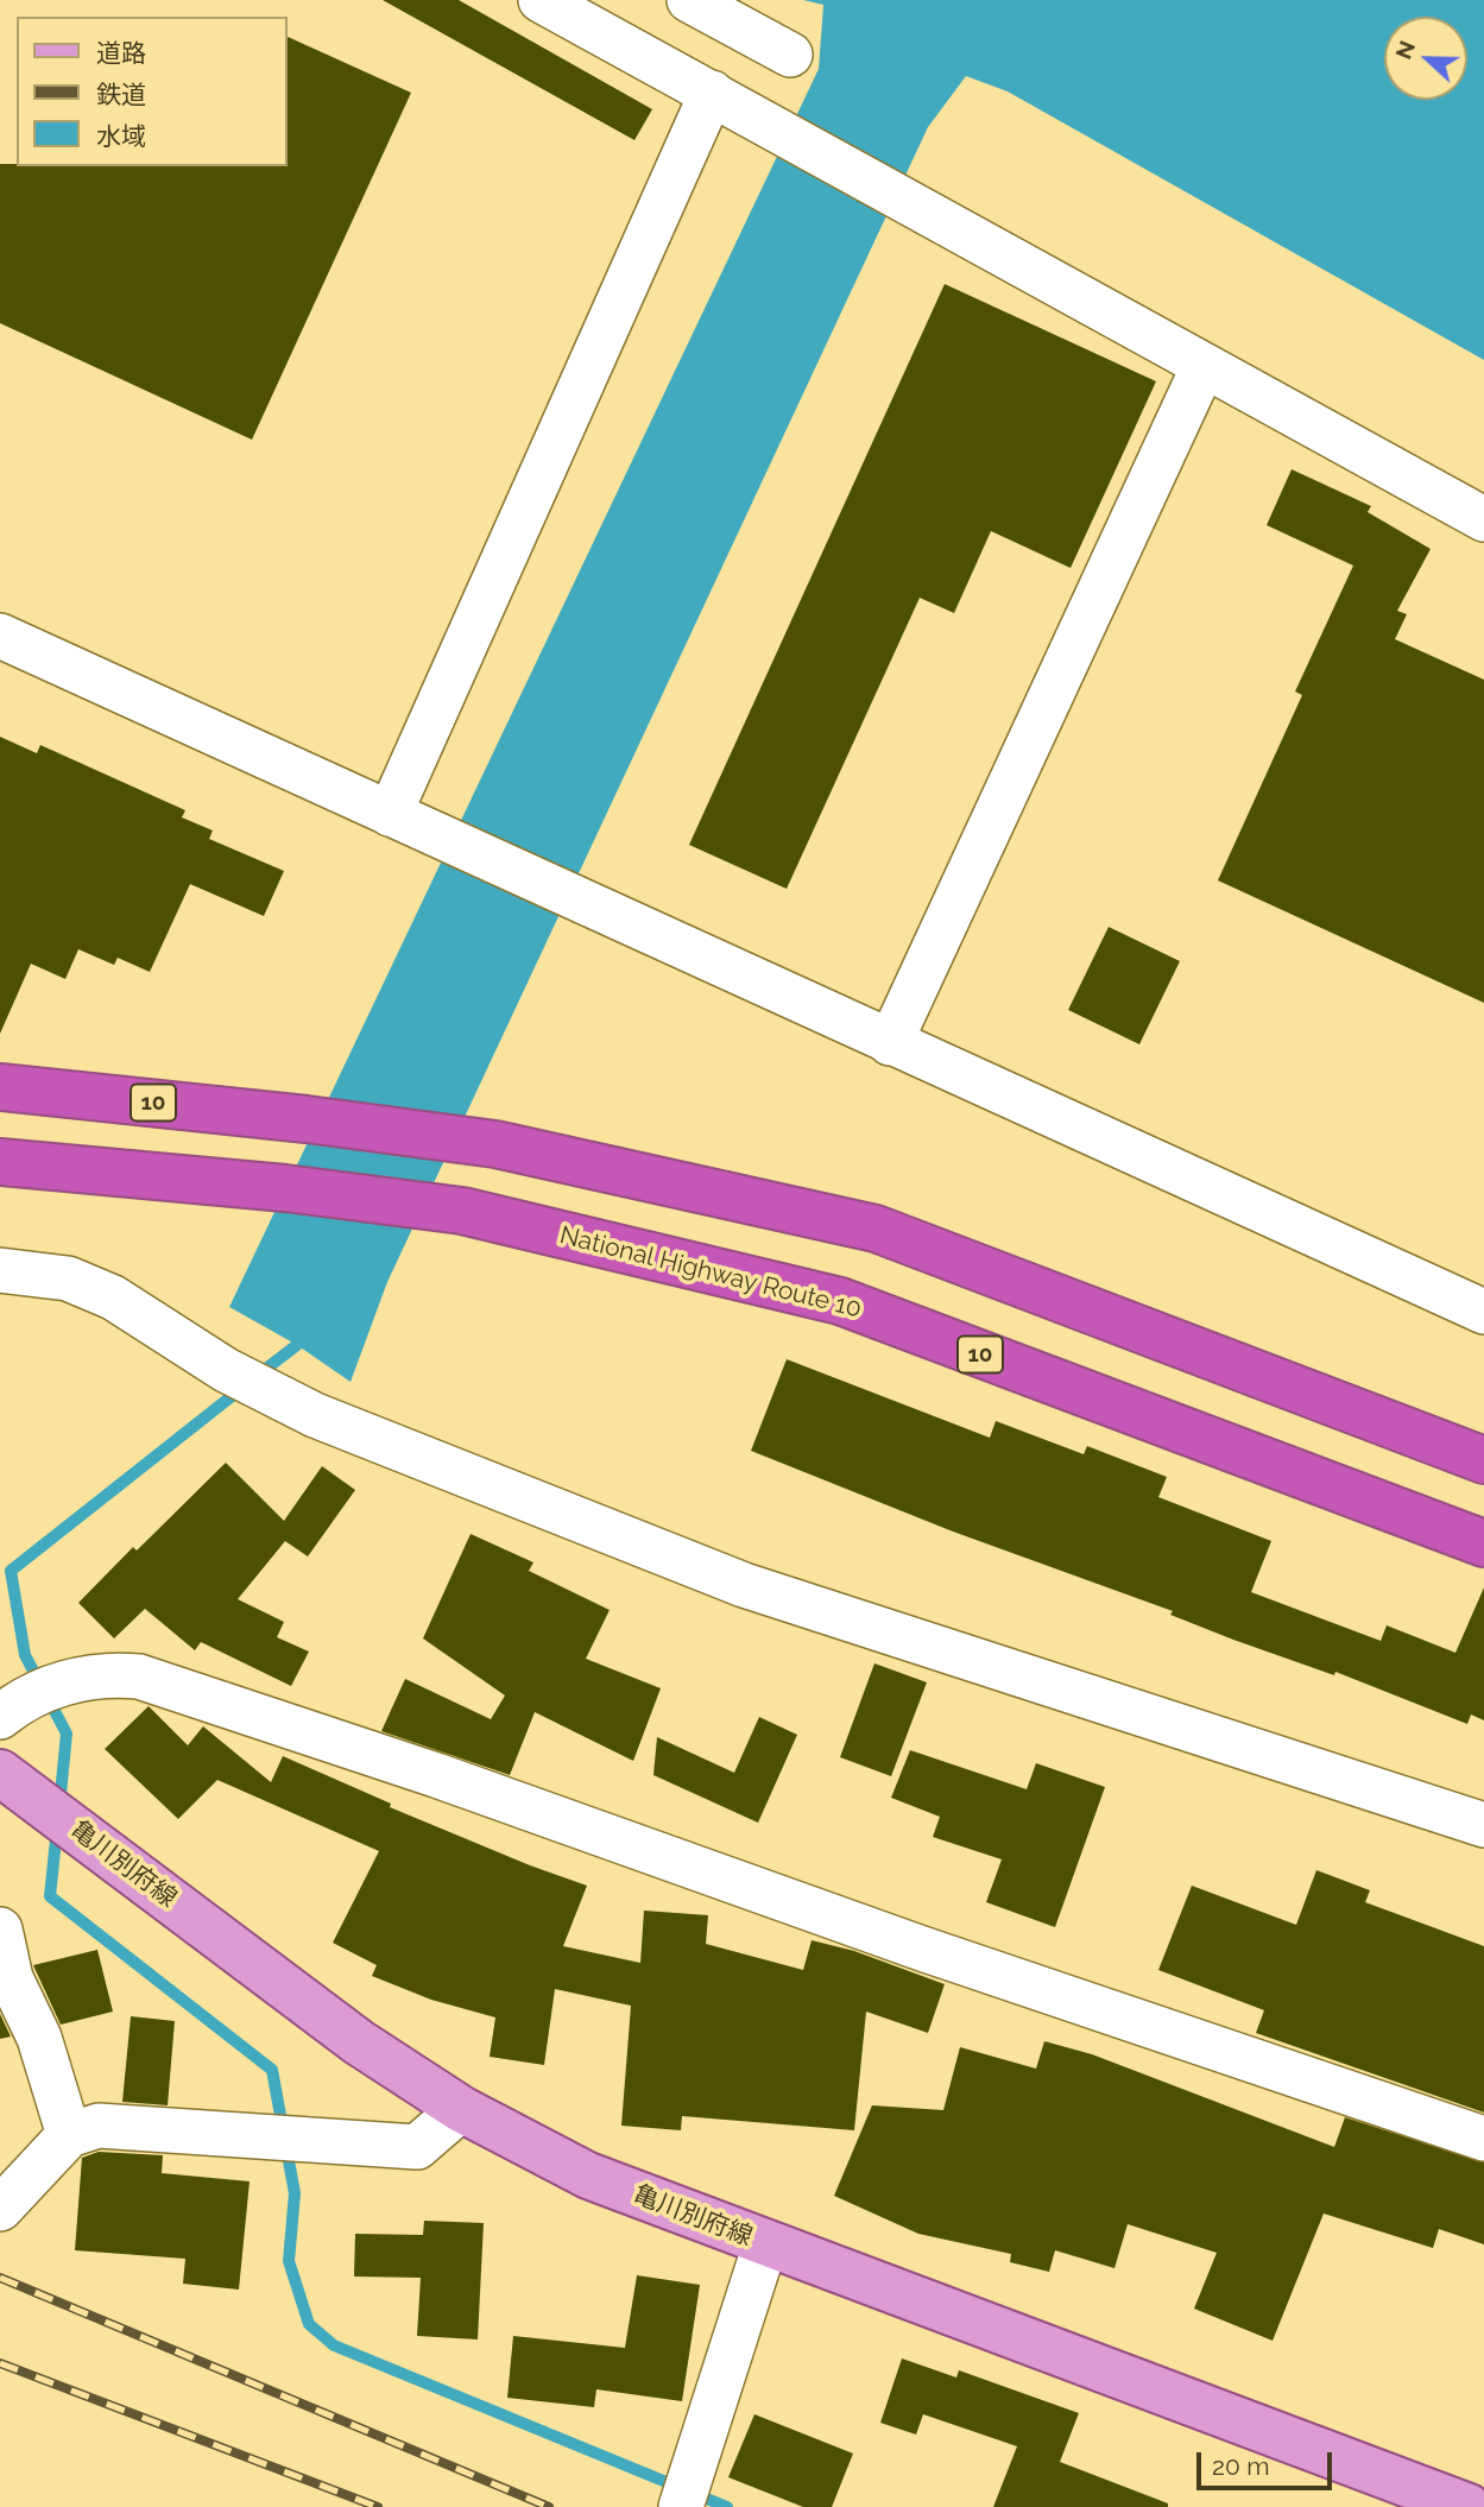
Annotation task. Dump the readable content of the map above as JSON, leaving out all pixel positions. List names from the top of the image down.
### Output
{
  "streets": {
    "highway": ["10", "National Highway Route 10"],
    "main road": ["亀川別府線"]
  },
  "legend": ["道路", "鉄道", "水域"],
  "scale_bar": "20 m",
  "north": "left"
}
